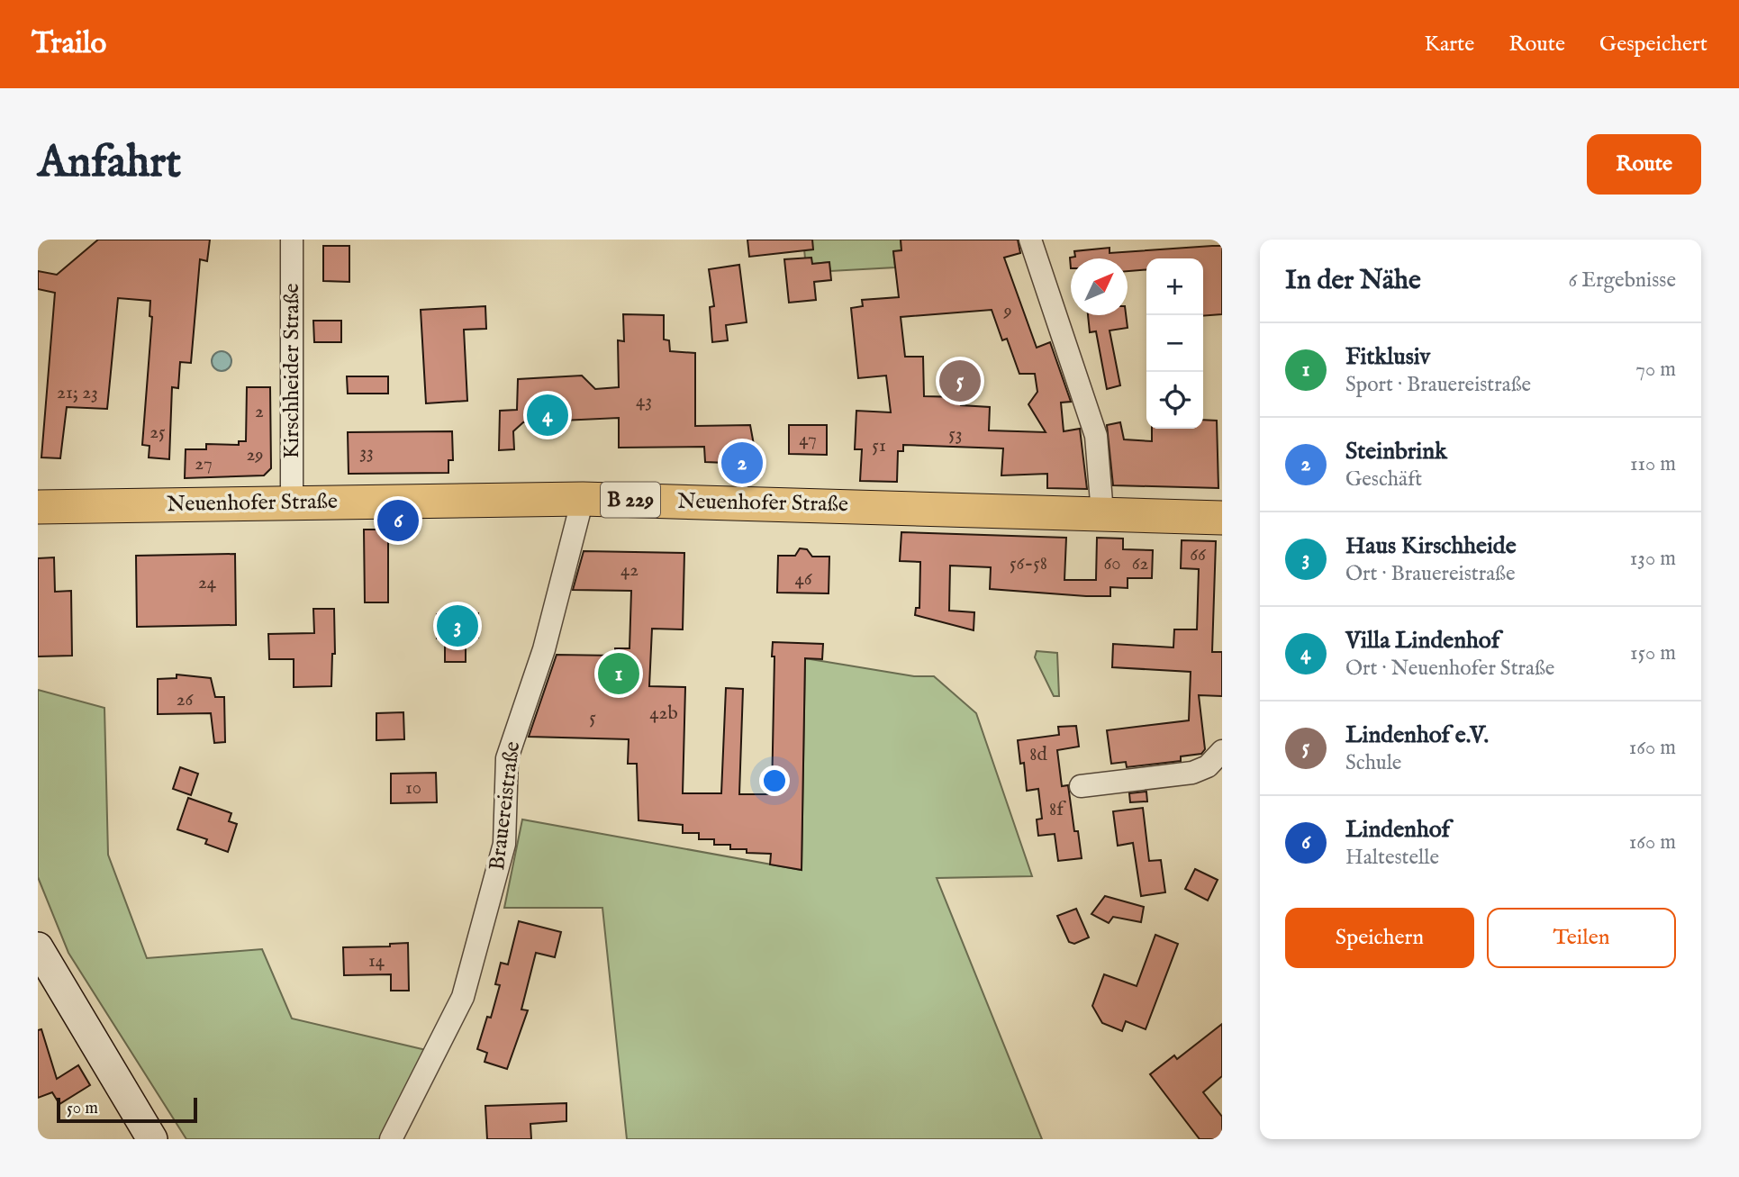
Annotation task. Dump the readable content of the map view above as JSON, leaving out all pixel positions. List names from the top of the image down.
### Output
{
  "streets": {
    "main road": ["B 229", "Neuenhofer Straße"],
    "street": ["Kirschheider Straße", "Brauereistraße"]
  },
  "crossings": [
    ["Kirschheider Straße", "Neuenhofer Straße"],
    ["Neuenhofer Straße", "Brauereistraße"]
  ],
  "house_numbers": [
    "9",
    "21; 23",
    "43",
    "2",
    "25",
    "53",
    "47",
    "51",
    "33",
    "29",
    "27",
    "66",
    "56-58",
    "60",
    "62",
    "42",
    "46",
    "24",
    "26",
    "42b",
    "5",
    "8d",
    "10",
    "8f",
    "14"
  ],
  "scale_bar": "50 m",
  "north": "top right",
  "page": {
    "header": "Trailo",
    "nav": ["Karte", "Route", "Gespeichert"],
    "buttons": [
      "Route",
      ["Speichern", "Teilen"]
    ],
    "title": "Anfahrt",
    "heading": ["In der Nähe", "6 Ergebnisse"],
    "map_buttons": ["+", "−"],
    "list": [
      {
        "mark": "1",
        "name": "Fitklusiv",
        "note": "Sport · Brauereistraße",
        "value": "70 m"
      },
      {
        "mark": "2",
        "name": "Steinbrink",
        "note": "Geschäft",
        "value": "110 m"
      },
      {
        "mark": "3",
        "name": "Haus Kirschheide",
        "note": "Ort · Brauereistraße",
        "value": "130 m"
      },
      {
        "mark": "4",
        "name": "Villa Lindenhof",
        "note": "Ort · Neuenhofer Straße",
        "value": "150 m"
      },
      {
        "mark": "5",
        "name": "Lindenhof e.V.",
        "note": "Schule",
        "value": "160 m"
      },
      {
        "mark": "6",
        "name": "Lindenhof",
        "note": "Haltestelle",
        "value": "160 m"
      }
    ],
    "pins": [
      "5",
      "4",
      "2",
      "6",
      "3",
      "1"
    ],
    "scale": "50 m"
  }
}
